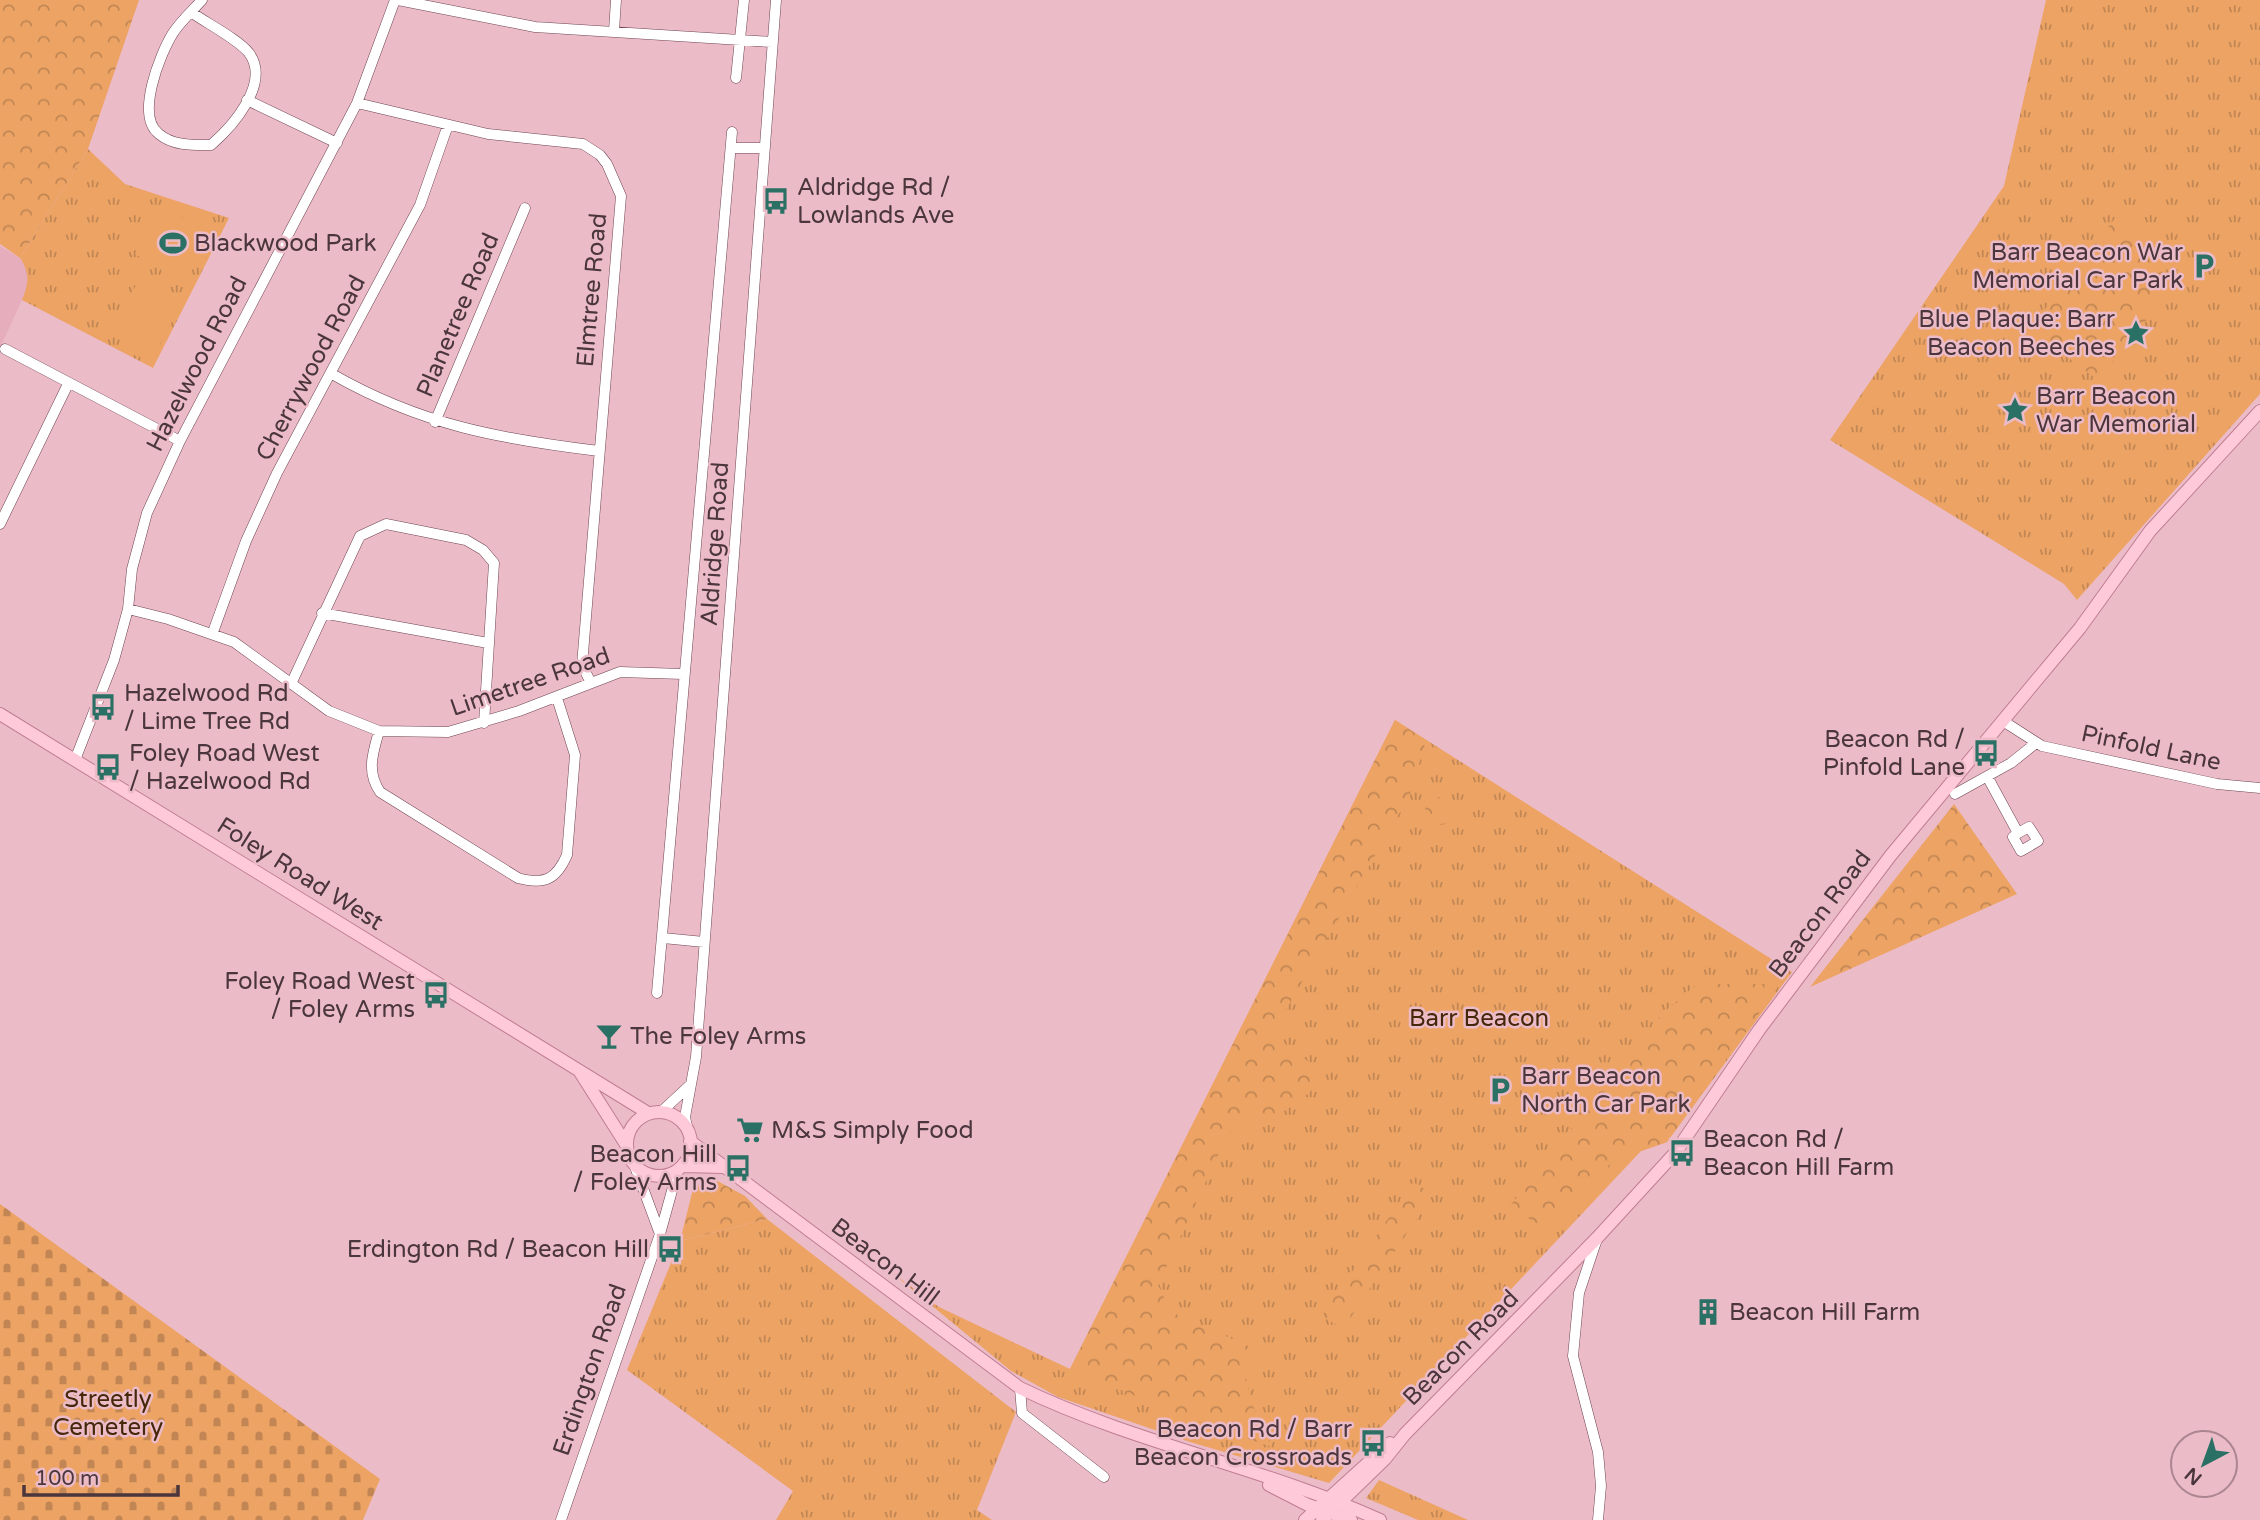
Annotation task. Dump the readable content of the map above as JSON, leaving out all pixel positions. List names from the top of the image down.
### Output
{
  "streets": {
    "main road": ["Foley Road West", "Beacon Road", "Beacon Hill"],
    "street": [
      "Elmtree Road",
      "Planetree Road",
      "Hazelwood Road",
      "Cherrywood Road",
      "Aldridge Road",
      "Limetree Road",
      "Pinfold Lane",
      "Erdington Road"
    ]
  },
  "crossings": [
    ["Elmtree Road", "Hazelwood Road"],
    ["Elmtree Road", "Cherrywood Road"],
    ["Elmtree Road", "Limetree Road"],
    ["Hazelwood Road", "Limetree Road"],
    ["Hazelwood Road", "Foley Road West"],
    ["Cherrywood Road", "Limetree Road"],
    ["Aldridge Road", "Limetree Road"],
    ["Aldridge Road", "Foley Road West"],
    ["Aldridge Road", "Beacon Hill"],
    ["Aldridge Road", "Erdington Road"],
    ["Pinfold Lane", "Beacon Road"],
    ["Foley Road West", "Beacon Hill"],
    ["Foley Road West", "Erdington Road"],
    ["Beacon Road", "Beacon Hill"],
    ["Beacon Hill", "Erdington Road"]
  ],
  "parks": ["Barr Beacon", "Streetly Cemetery"],
  "places": {
    "bus stop": [
      "Aldridge Rd / Lowlands Ave",
      "Hazelwood Rd / Lime Tree Rd",
      "Beacon Rd / Pinfold Lane",
      "Foley Road West / Hazelwood Rd",
      "Foley Road West / Foley Arms",
      "Beacon Rd / Beacon Hill Farm",
      "Beacon Hill / Foley Arms",
      "Erdington Rd / Beacon Hill",
      "Beacon Rd / Barr Beacon Crossroads"
    ],
    "sports": ["Blackwood Park"],
    "parking": ["Barr Beacon War Memorial Car Park", "Barr Beacon North Car Park"],
    "place": ["Blue Plaque: Barr Beacon Beeches", "Barr Beacon War Memorial"],
    "bar": ["The Foley Arms"],
    "supermarket": ["M&S Simply Food"],
    "building": ["Beacon Hill Farm"]
  },
  "scale_bar": "100 m",
  "north": "bottom left"
}
